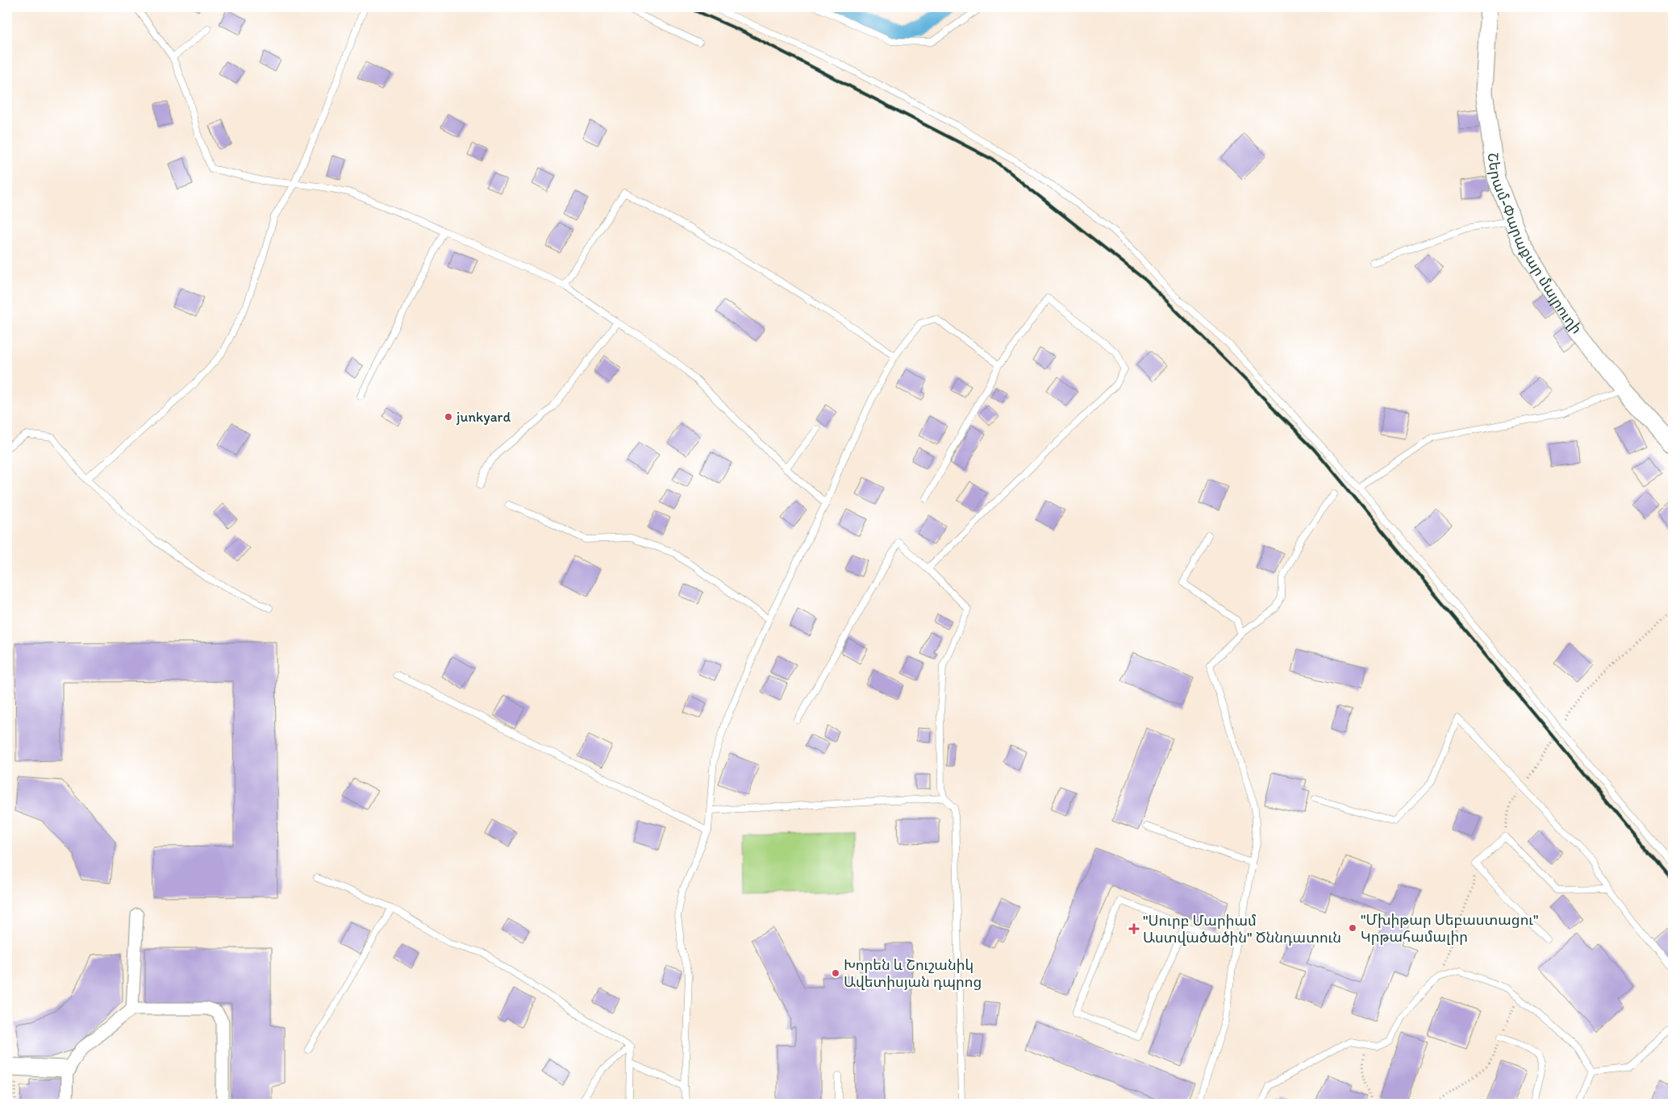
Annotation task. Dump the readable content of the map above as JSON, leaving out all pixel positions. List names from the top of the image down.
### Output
{
  "streets": {
    "street": ["Շերամ-Փարաքար մայրուղի"]
  },
  "places": {
    "other": ["junkyard", "\"Մխիթար Սեբաստացու\" Կրթահամալիր", "Խորեն և Շուշանիկ Ավետիսյան դպրոց"],
    "health": ["\"Սուրբ Մարիամ Աստվածածին\" Ծննդատուն"]
  }
}
